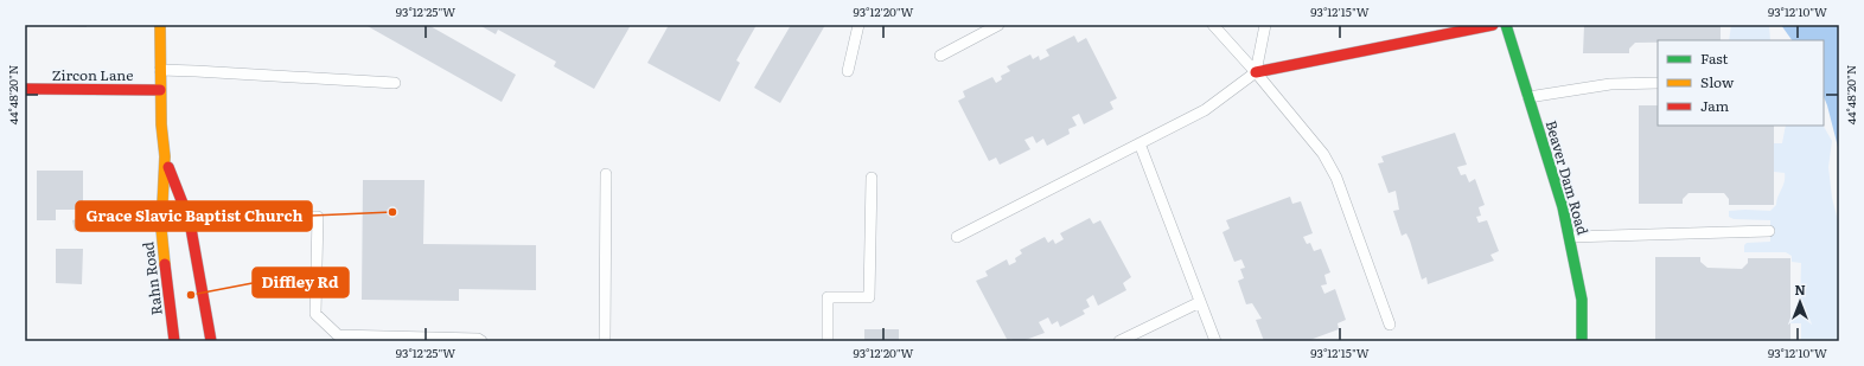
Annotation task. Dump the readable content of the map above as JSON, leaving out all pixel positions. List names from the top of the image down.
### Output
{
  "streets": {
    "street": ["Zircon Lane", "Beaver Dam Road", "Rahn Road"]
  },
  "crossings": [
    ["Zircon Lane", "Rahn Road"]
  ],
  "places": ["Grace Slavic Baptist Church", "Diffley Rd"],
  "legend": ["Fast", "Slow", "Jam"],
  "north": "top",
  "coordinates": [
    "93°12'25\"W",
    "93°12'20\"W",
    "93°12'15\"W",
    "93°12'10\"W",
    "44°48'20\"N"
  ]
}
